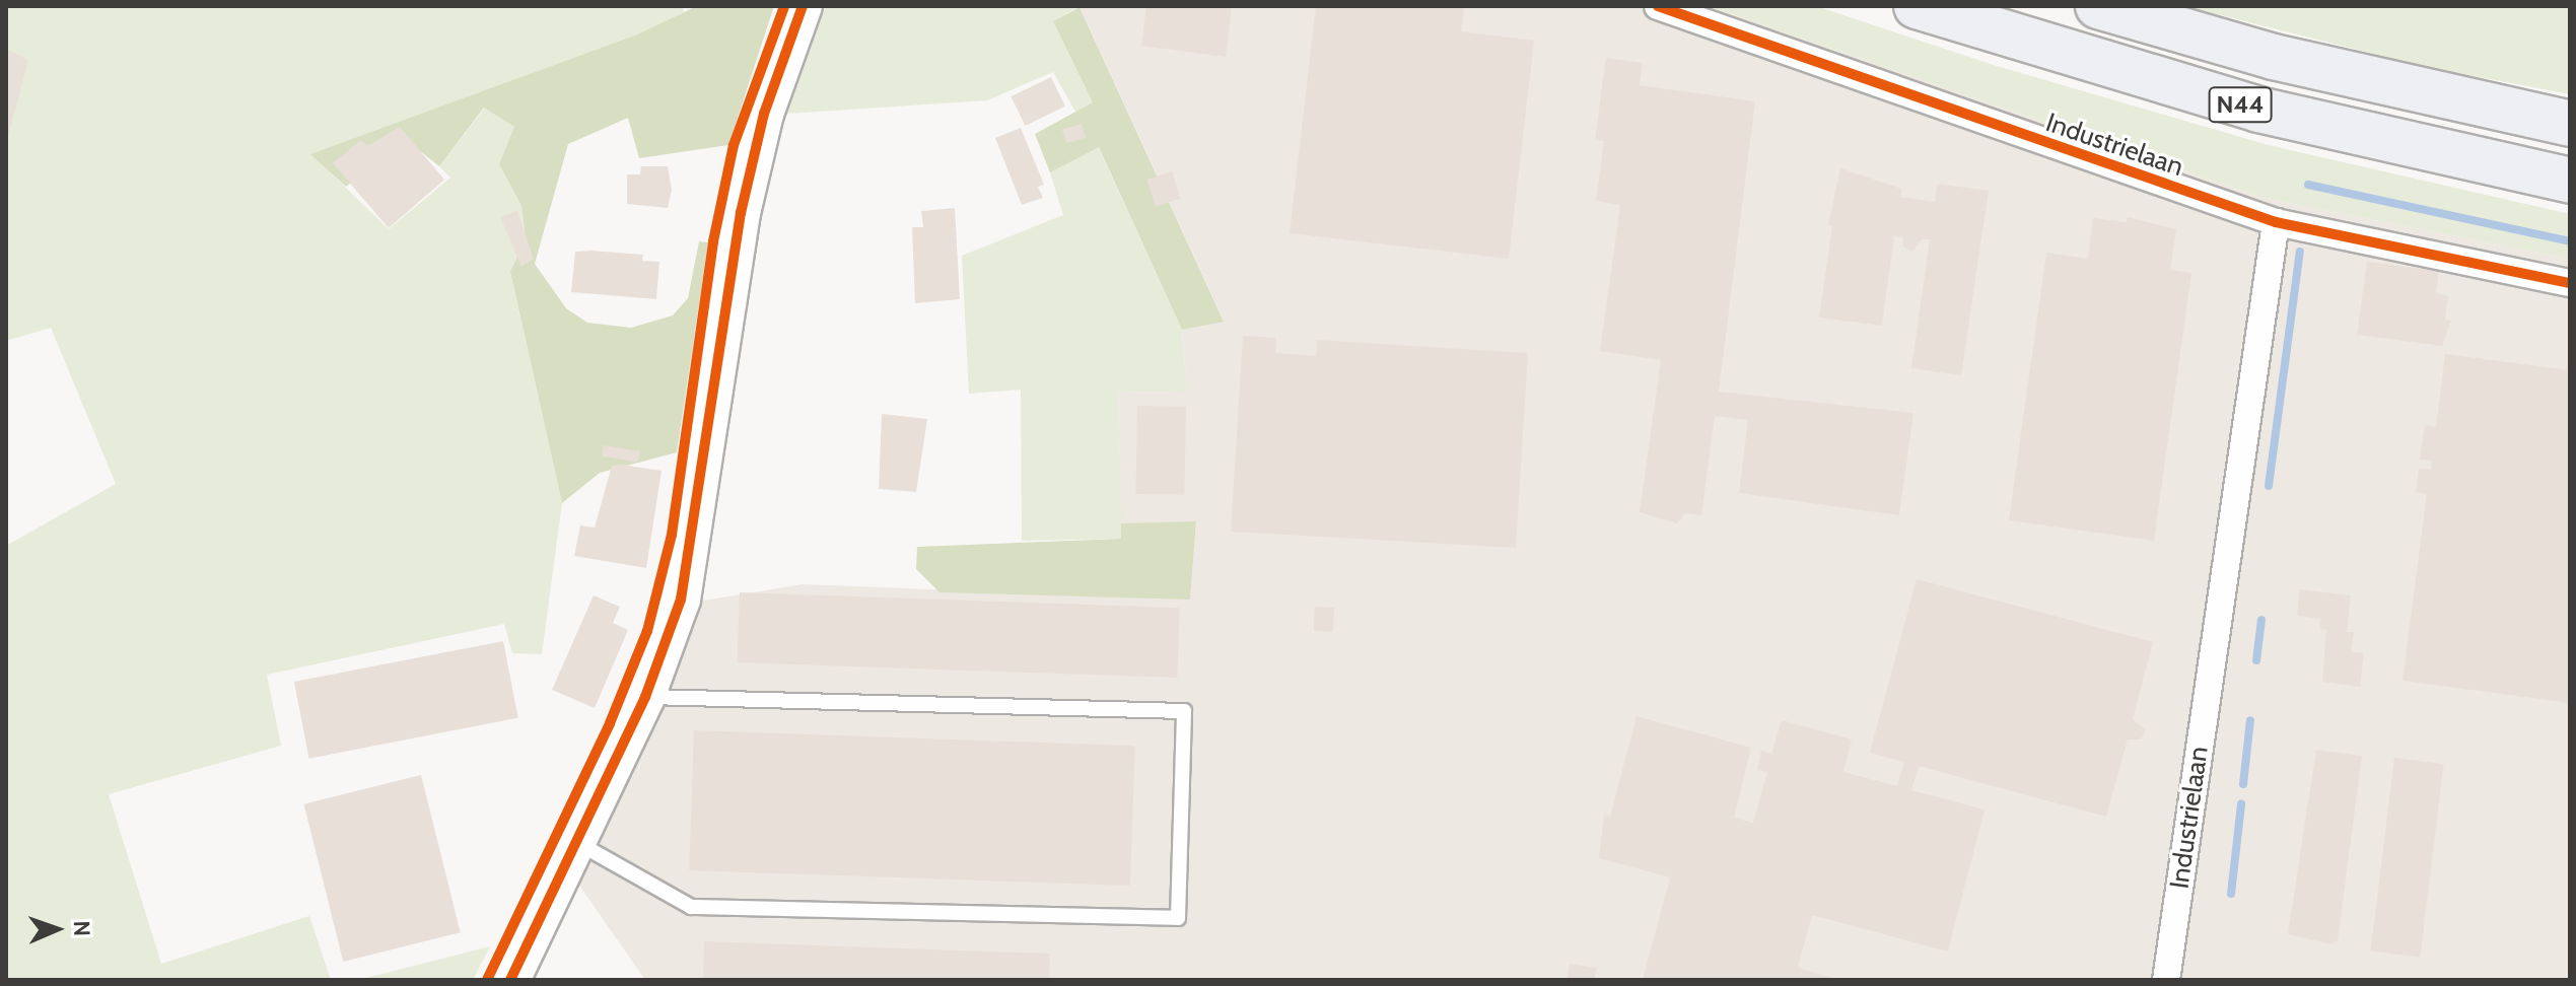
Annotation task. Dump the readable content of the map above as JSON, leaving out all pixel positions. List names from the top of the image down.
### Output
{
  "streets": {
    "highway": ["N44"],
    "street": ["Industrielaan"]
  },
  "north": "right"
}
